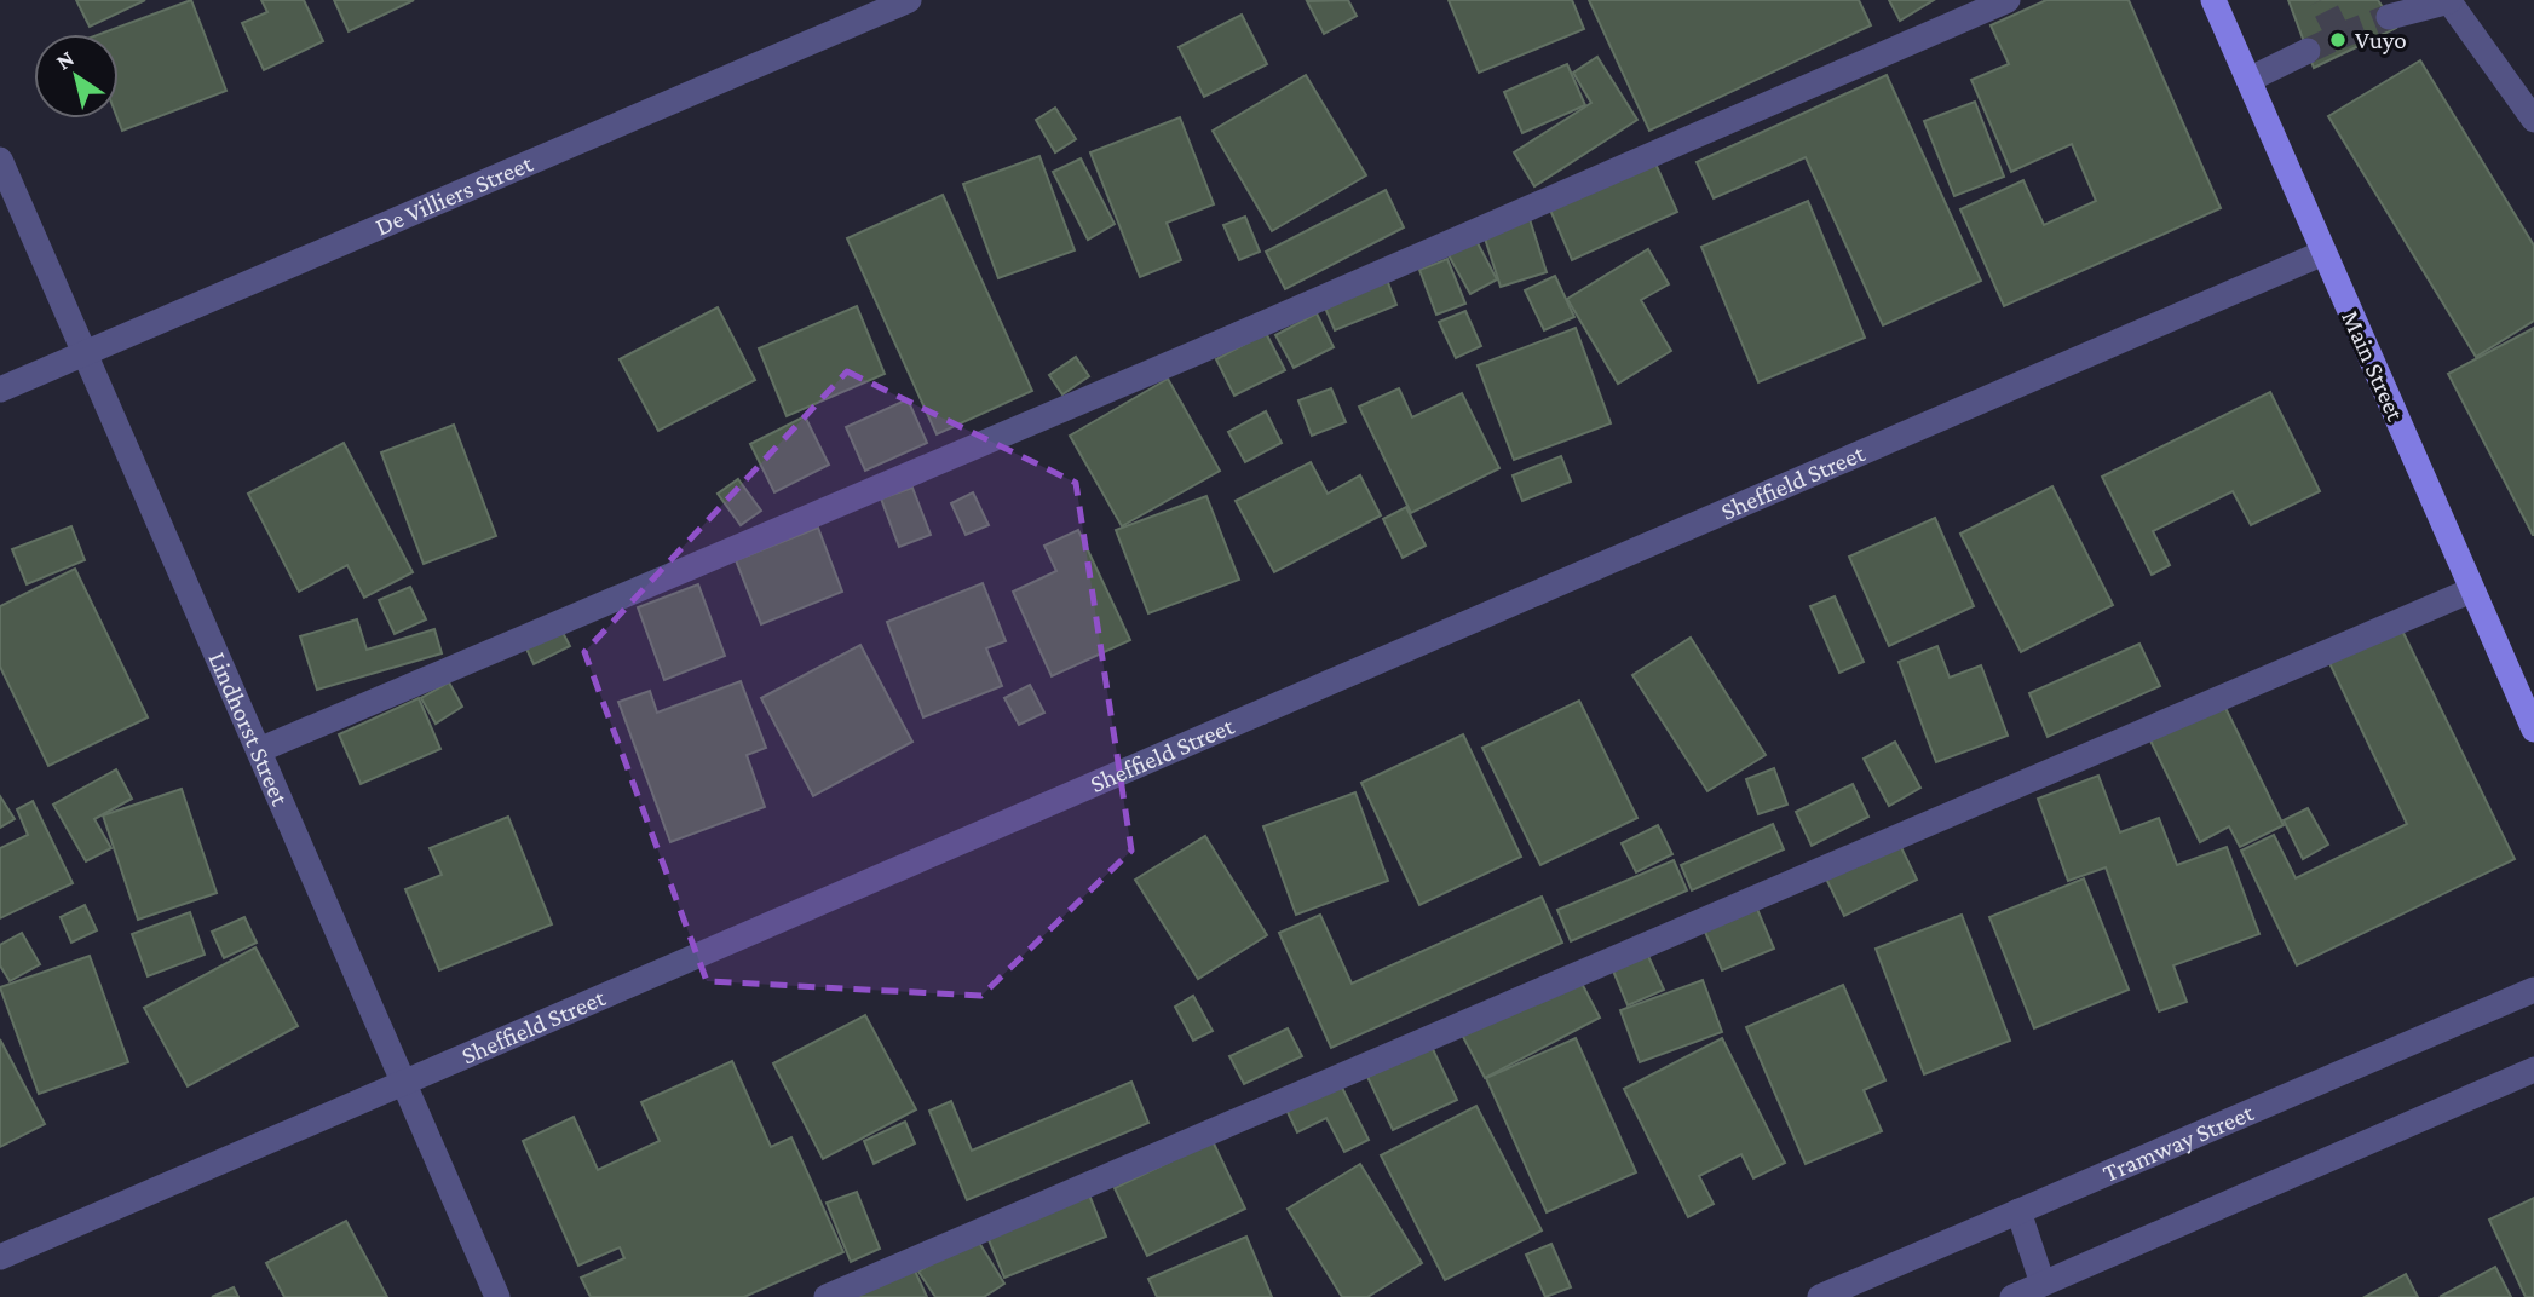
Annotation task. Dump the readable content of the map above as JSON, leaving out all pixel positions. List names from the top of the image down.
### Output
{
  "streets": {
    "main road": ["Main Street"],
    "street": [
      "De Villiers Street",
      "Sheffield Street",
      "Lindhorst Street",
      "Tramway Street"
    ]
  },
  "crossings": [
    ["De Villiers Street", "Lindhorst Street"],
    ["Main Street", "Sheffield Street"],
    ["Sheffield Street", "Lindhorst Street"]
  ],
  "places": ["Vuyo"],
  "north": "top left"
}
